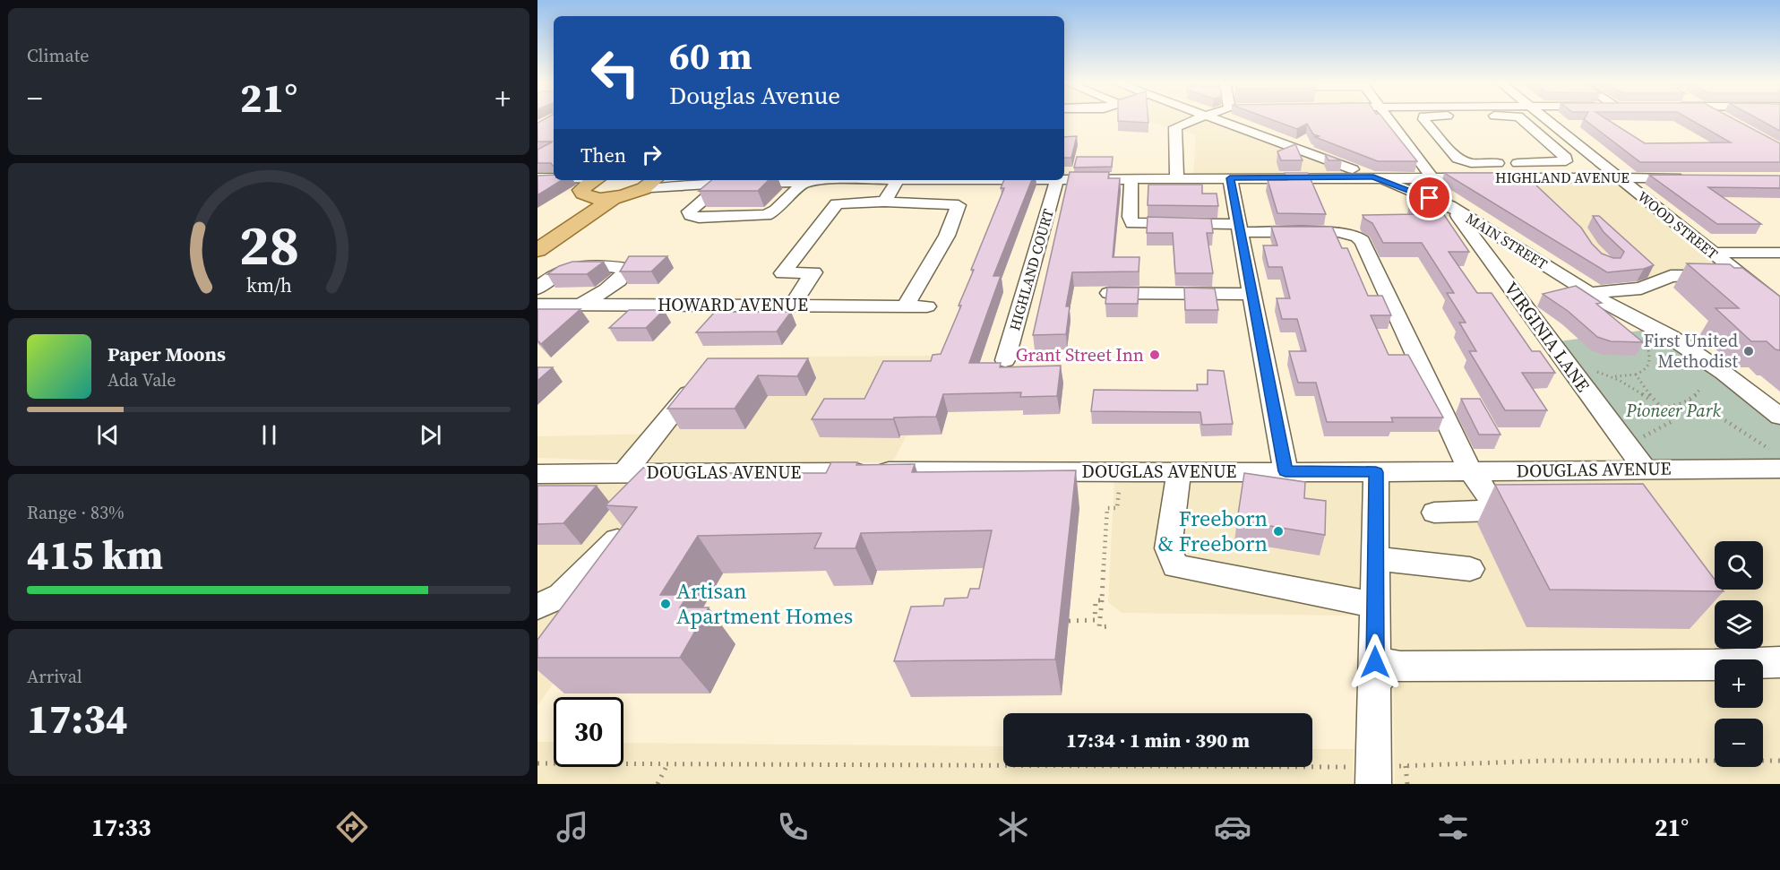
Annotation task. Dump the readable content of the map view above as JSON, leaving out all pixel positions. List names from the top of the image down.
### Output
{
  "streets": {
    "street": [
      "HIGHLAND AVENUE",
      "WOOD STREET",
      "MAIN STREET",
      "HIGHLAND COURT",
      "HOWARD AVENUE",
      "VIRGINIA LANE",
      "DOUGLAS AVENUE"
    ]
  },
  "crossings": [
    ["HIGHLAND AVENUE", "WOOD STREET"],
    ["HIGHLAND AVENUE", "MAIN STREET"],
    ["MAIN STREET", "VIRGINIA LANE"],
    ["VIRGINIA LANE", "DOUGLAS AVENUE"]
  ],
  "parks": ["Pioneer Park"],
  "places": [
    "First United Methodist",
    "Grant Street Inn",
    "Freeborn & Freeborn",
    "Artisan Apartment Homes"
  ],
  "page": {
    "tile": [
      "Climate",
      ["Range · 83%", "415 km"],
      ["Arrival", "17:34"]
    ],
    "turn": ["60 m", "Douglas Avenue"],
    "heat": ["−", "21°", "+"],
    "then": "Then",
    "song": ["Paper Moons", "Ada Vale"],
    "map_buttons": ["+", "−"],
    "limit": "30",
    "trip": "17:34 · 1 min · 390 m",
    "tabs": ["17:33", "21°"],
    "gauge": ["28", "km/h"]
  }
}
